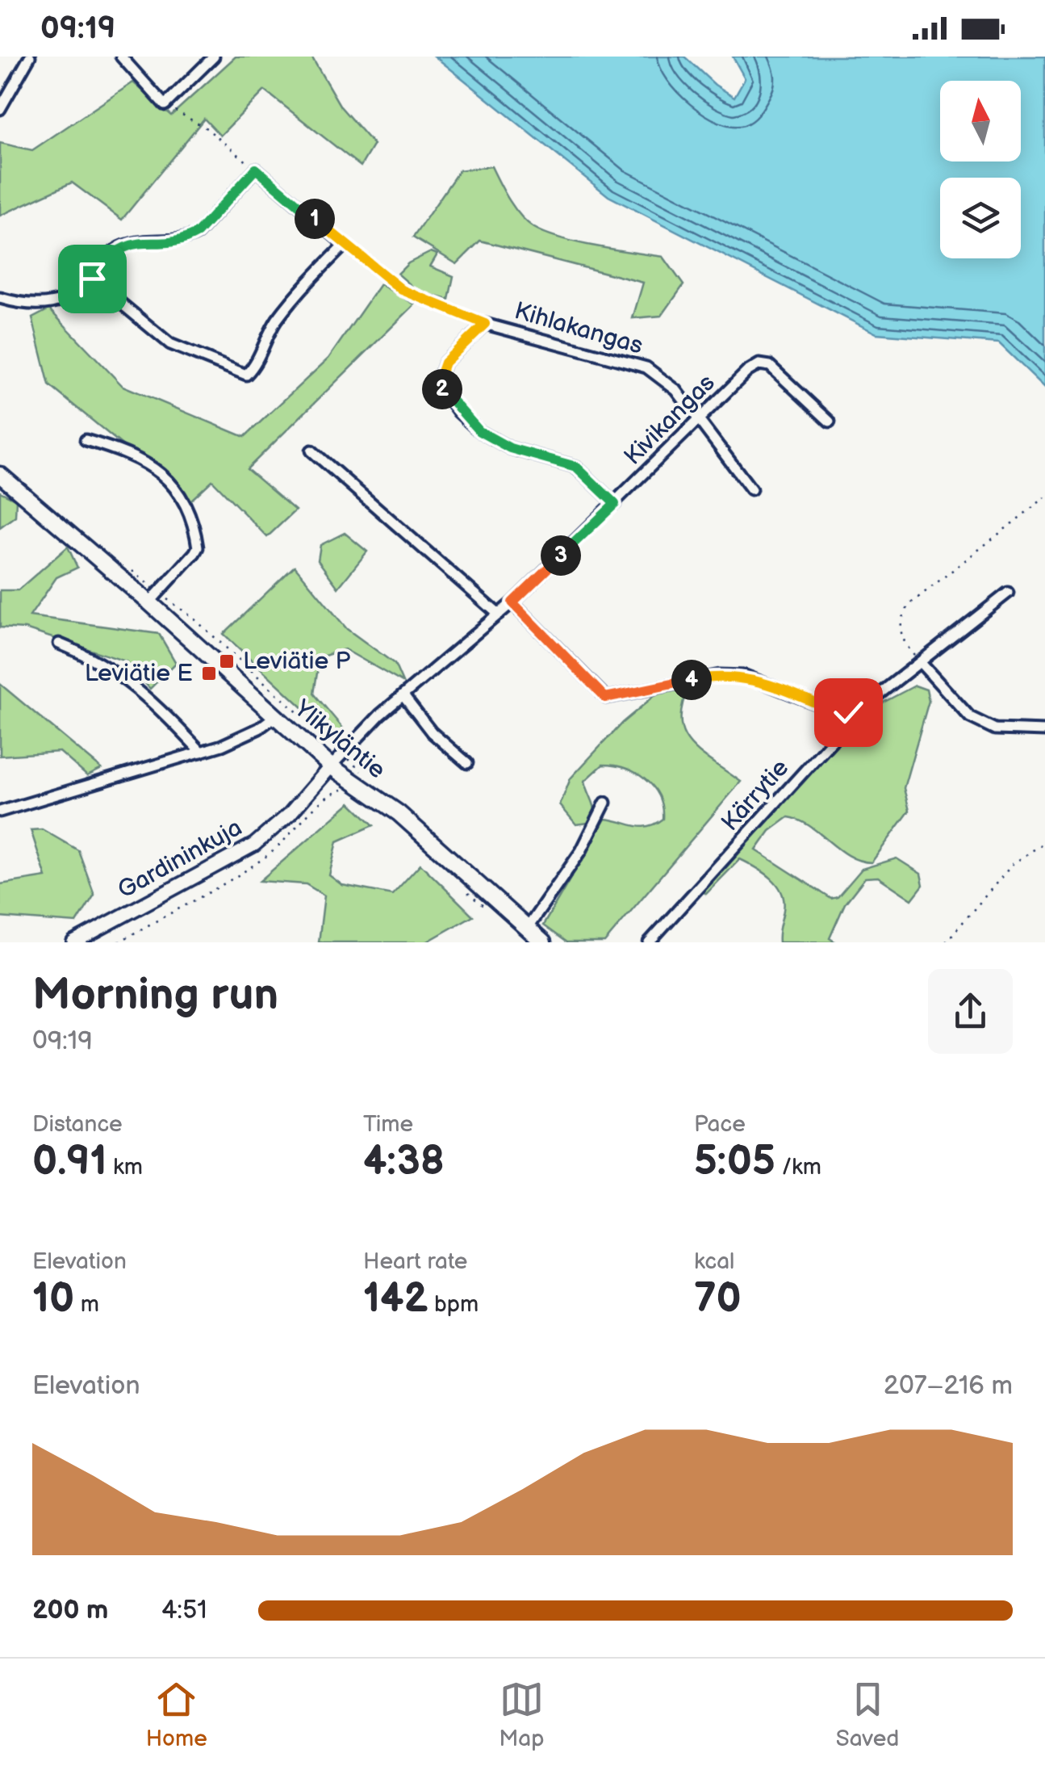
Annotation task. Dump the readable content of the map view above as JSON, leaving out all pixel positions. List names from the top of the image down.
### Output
{
  "streets": {
    "main road": ["Ylikyläntie"],
    "street": [
      "Kihlakangas",
      "Kivikangas",
      "Kärrytie",
      "Gardininkuja"
    ]
  },
  "crossings": [
    ["Kihlakangas", "Kivikangas"],
    ["Kivikangas", "Ylikyläntie"],
    ["Kivikangas", "Gardininkuja"],
    ["Ylikyläntie", "Gardininkuja"]
  ],
  "places": {
    "transit": ["Leviätie P", "Leviätie E"]
  },
  "north": "top",
  "page": {
    "status": "09:19",
    "pins": [
      "1",
      "2",
      "3",
      "4"
    ],
    "heading": ["Morning run", "09:19"],
    "stats": [
      ["Distance", "0.91 km"],
      ["Time", "4:38"],
      ["Pace", "5:05 /km"],
      ["Elevation", "10 m"],
      ["Heart rate", "142 bpm"],
      ["kcal", "70"]
    ],
    "chart": ["Elevation", "207–216 m"],
    "list": [
      {
        "name": "200 m",
        "note": "4:51"
      }
    ],
    "tabs": ["Home", "Map", "Saved"]
  }
}
